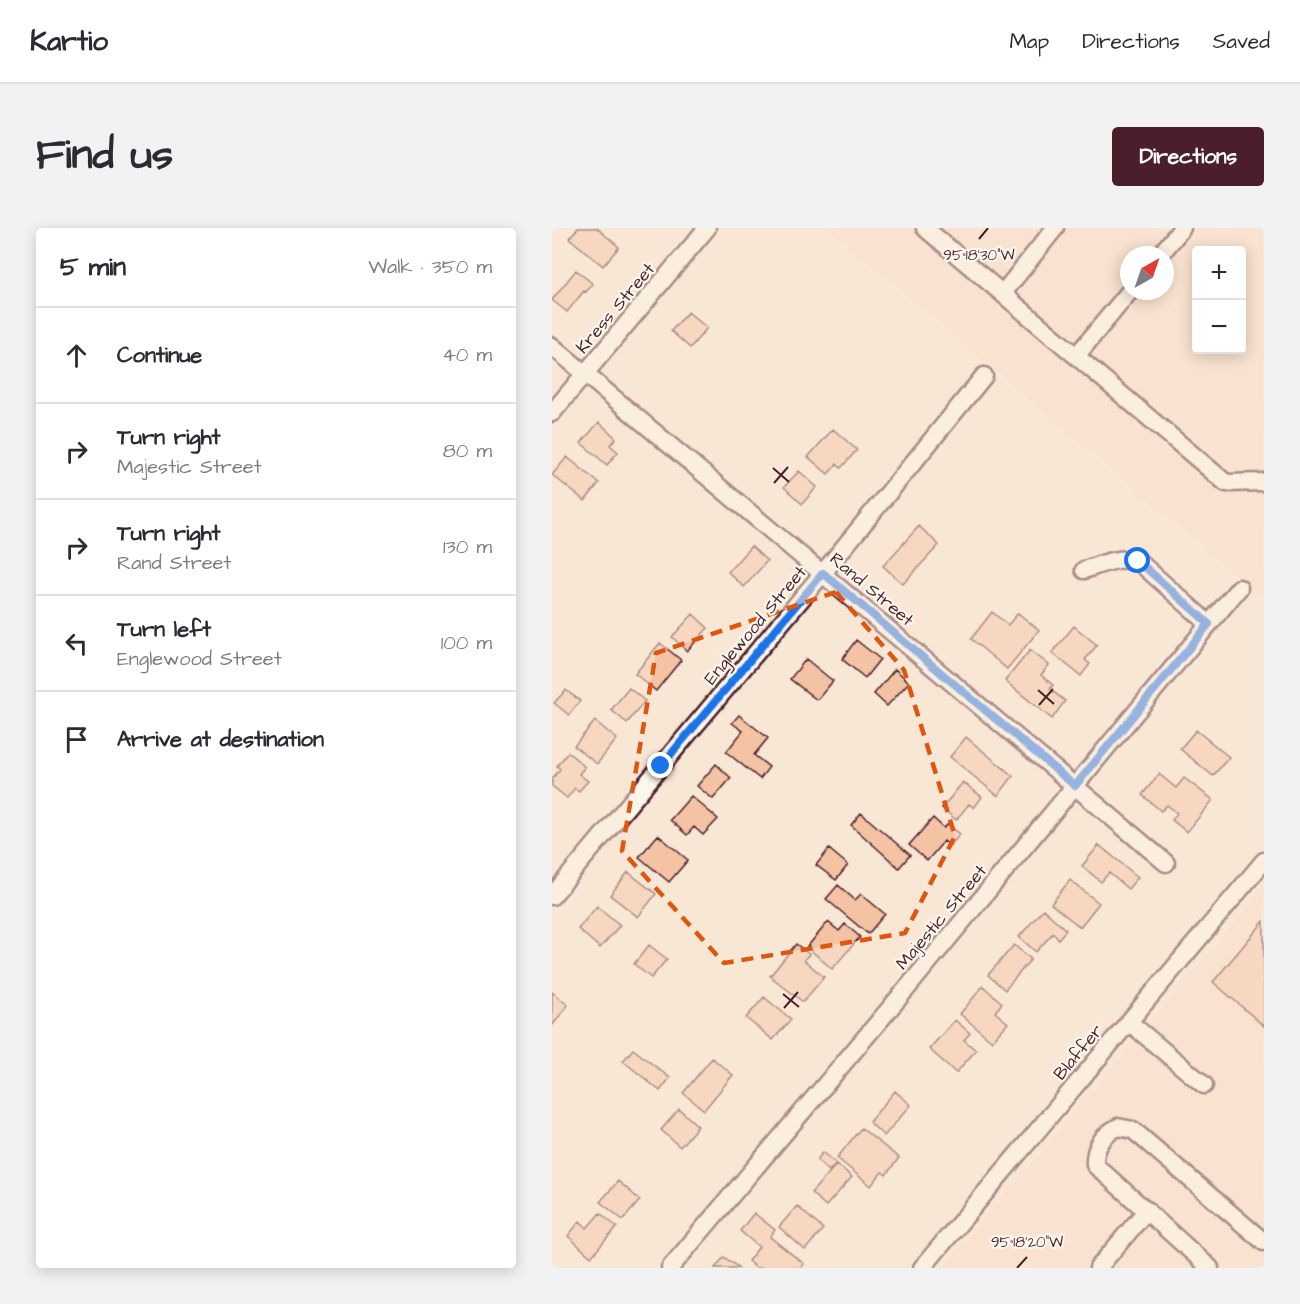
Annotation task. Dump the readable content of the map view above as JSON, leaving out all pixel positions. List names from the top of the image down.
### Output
{
  "streets": {
    "street": [
      "Kress Street",
      "Rand Street",
      "Englewood Street",
      "Majestic Street",
      "Blaffer"
    ]
  },
  "crossings": [
    ["Kress Street", "Rand Street"],
    ["Rand Street", "Englewood Street"],
    ["Rand Street", "Majestic Street"]
  ],
  "north": "top right",
  "page": {
    "header": "Kartio",
    "nav": ["Map", "Directions", "Saved"],
    "title": "Find us",
    "buttons": "Directions",
    "heading": ["5 min", "Walk · 350 m"],
    "map_buttons": ["+", "−"],
    "list": [
      ["Continue", "40 m"],
      ["Turn right", "Majestic Street", "80 m"],
      ["Turn right", "Rand Street", "130 m"],
      ["Turn left", "Englewood Street", "100 m"],
      "Arrive at destination"
    ]
  },
  "coordinates": ["95°18'30\"W", "95°18'20\"W"]
}
